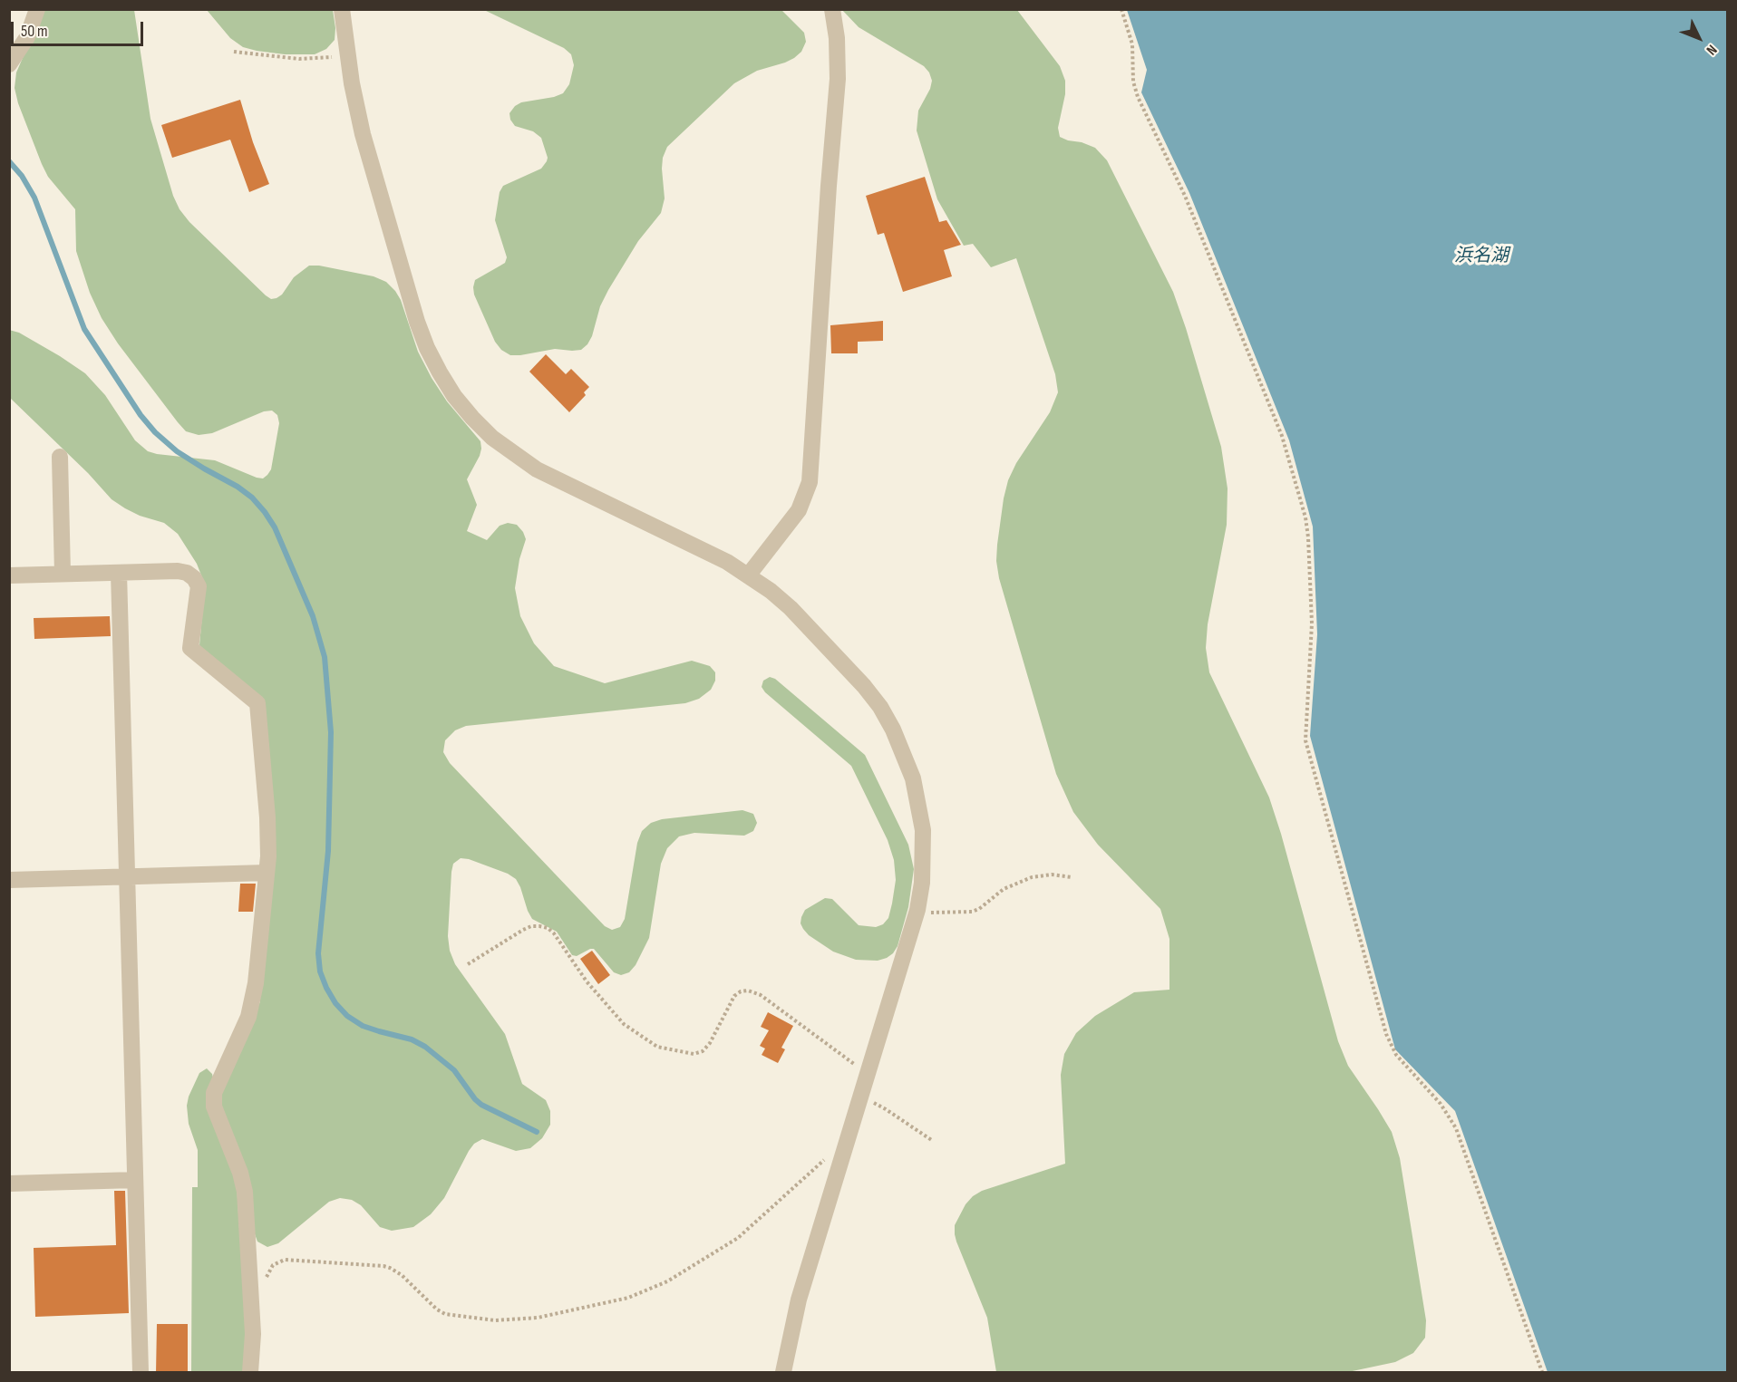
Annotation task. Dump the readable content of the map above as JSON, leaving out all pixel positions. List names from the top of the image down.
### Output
{
  "water": ["浜名湖"],
  "scale_bar": "50 m",
  "north": "bottom right"
}
